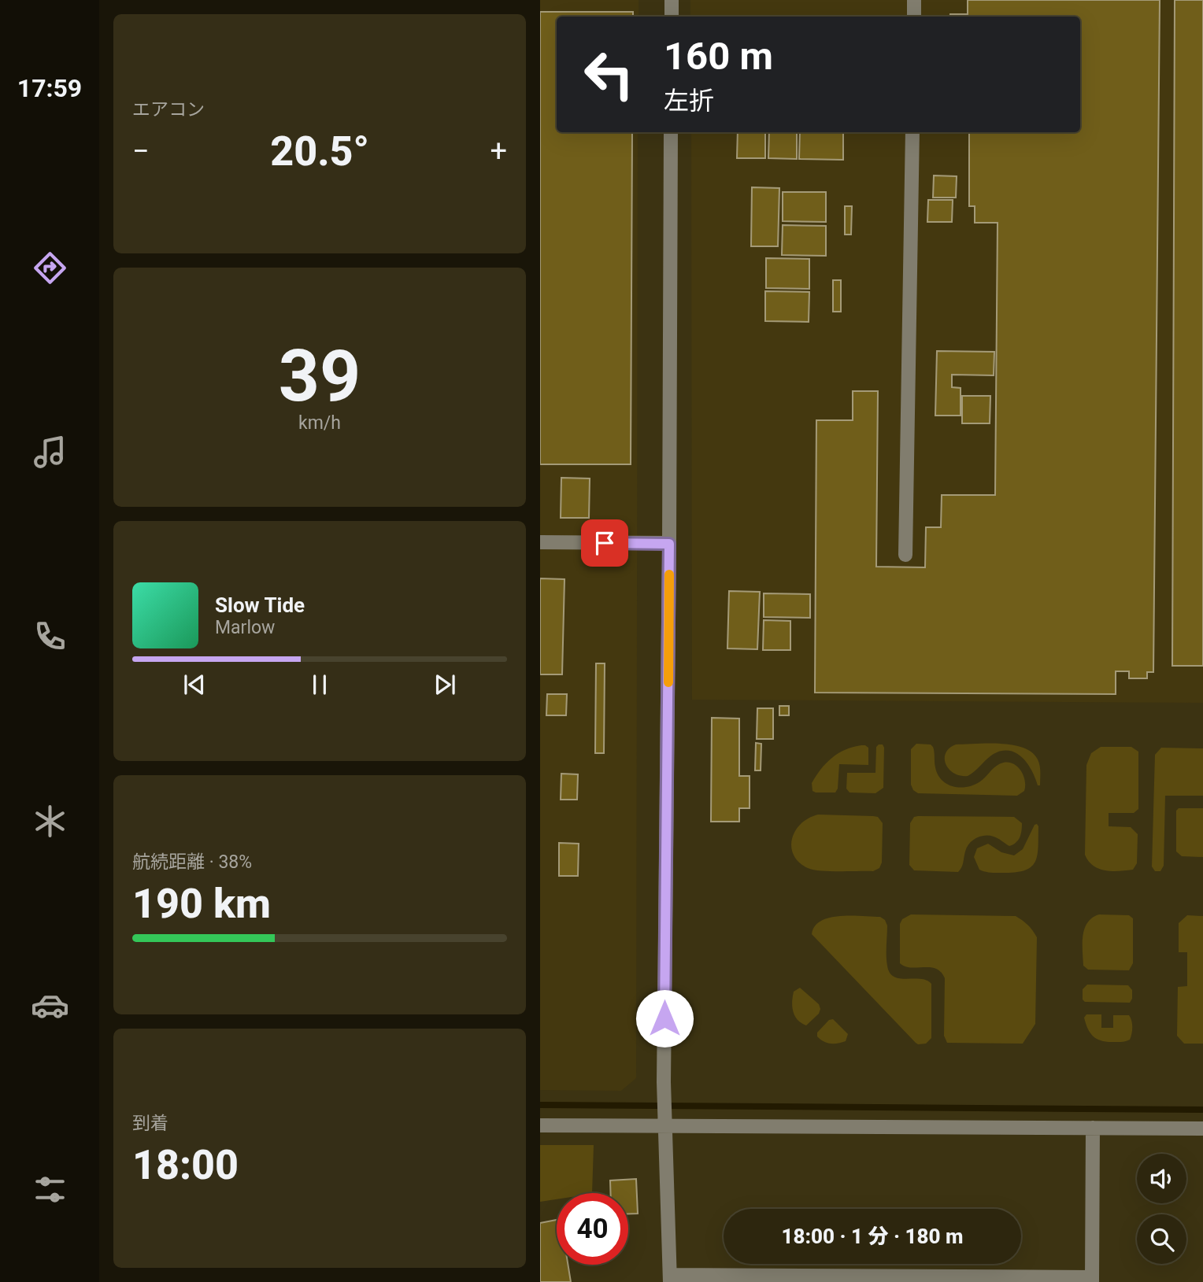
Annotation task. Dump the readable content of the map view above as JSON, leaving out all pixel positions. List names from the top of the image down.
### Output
{
  "page": {
    "tabs": "17:59",
    "tile": [
      "エアコン",
      ["39", "km/h"],
      ["航続距離 · 38%", "190 km"],
      ["到着", "18:00"]
    ],
    "turn": ["160 m", "左折"],
    "heat": ["−", "20.5°", "+"],
    "song": ["Slow Tide", "Marlow"],
    "limit": "40",
    "trip": "18:00 · 1 分 · 180 m"
  }
}
